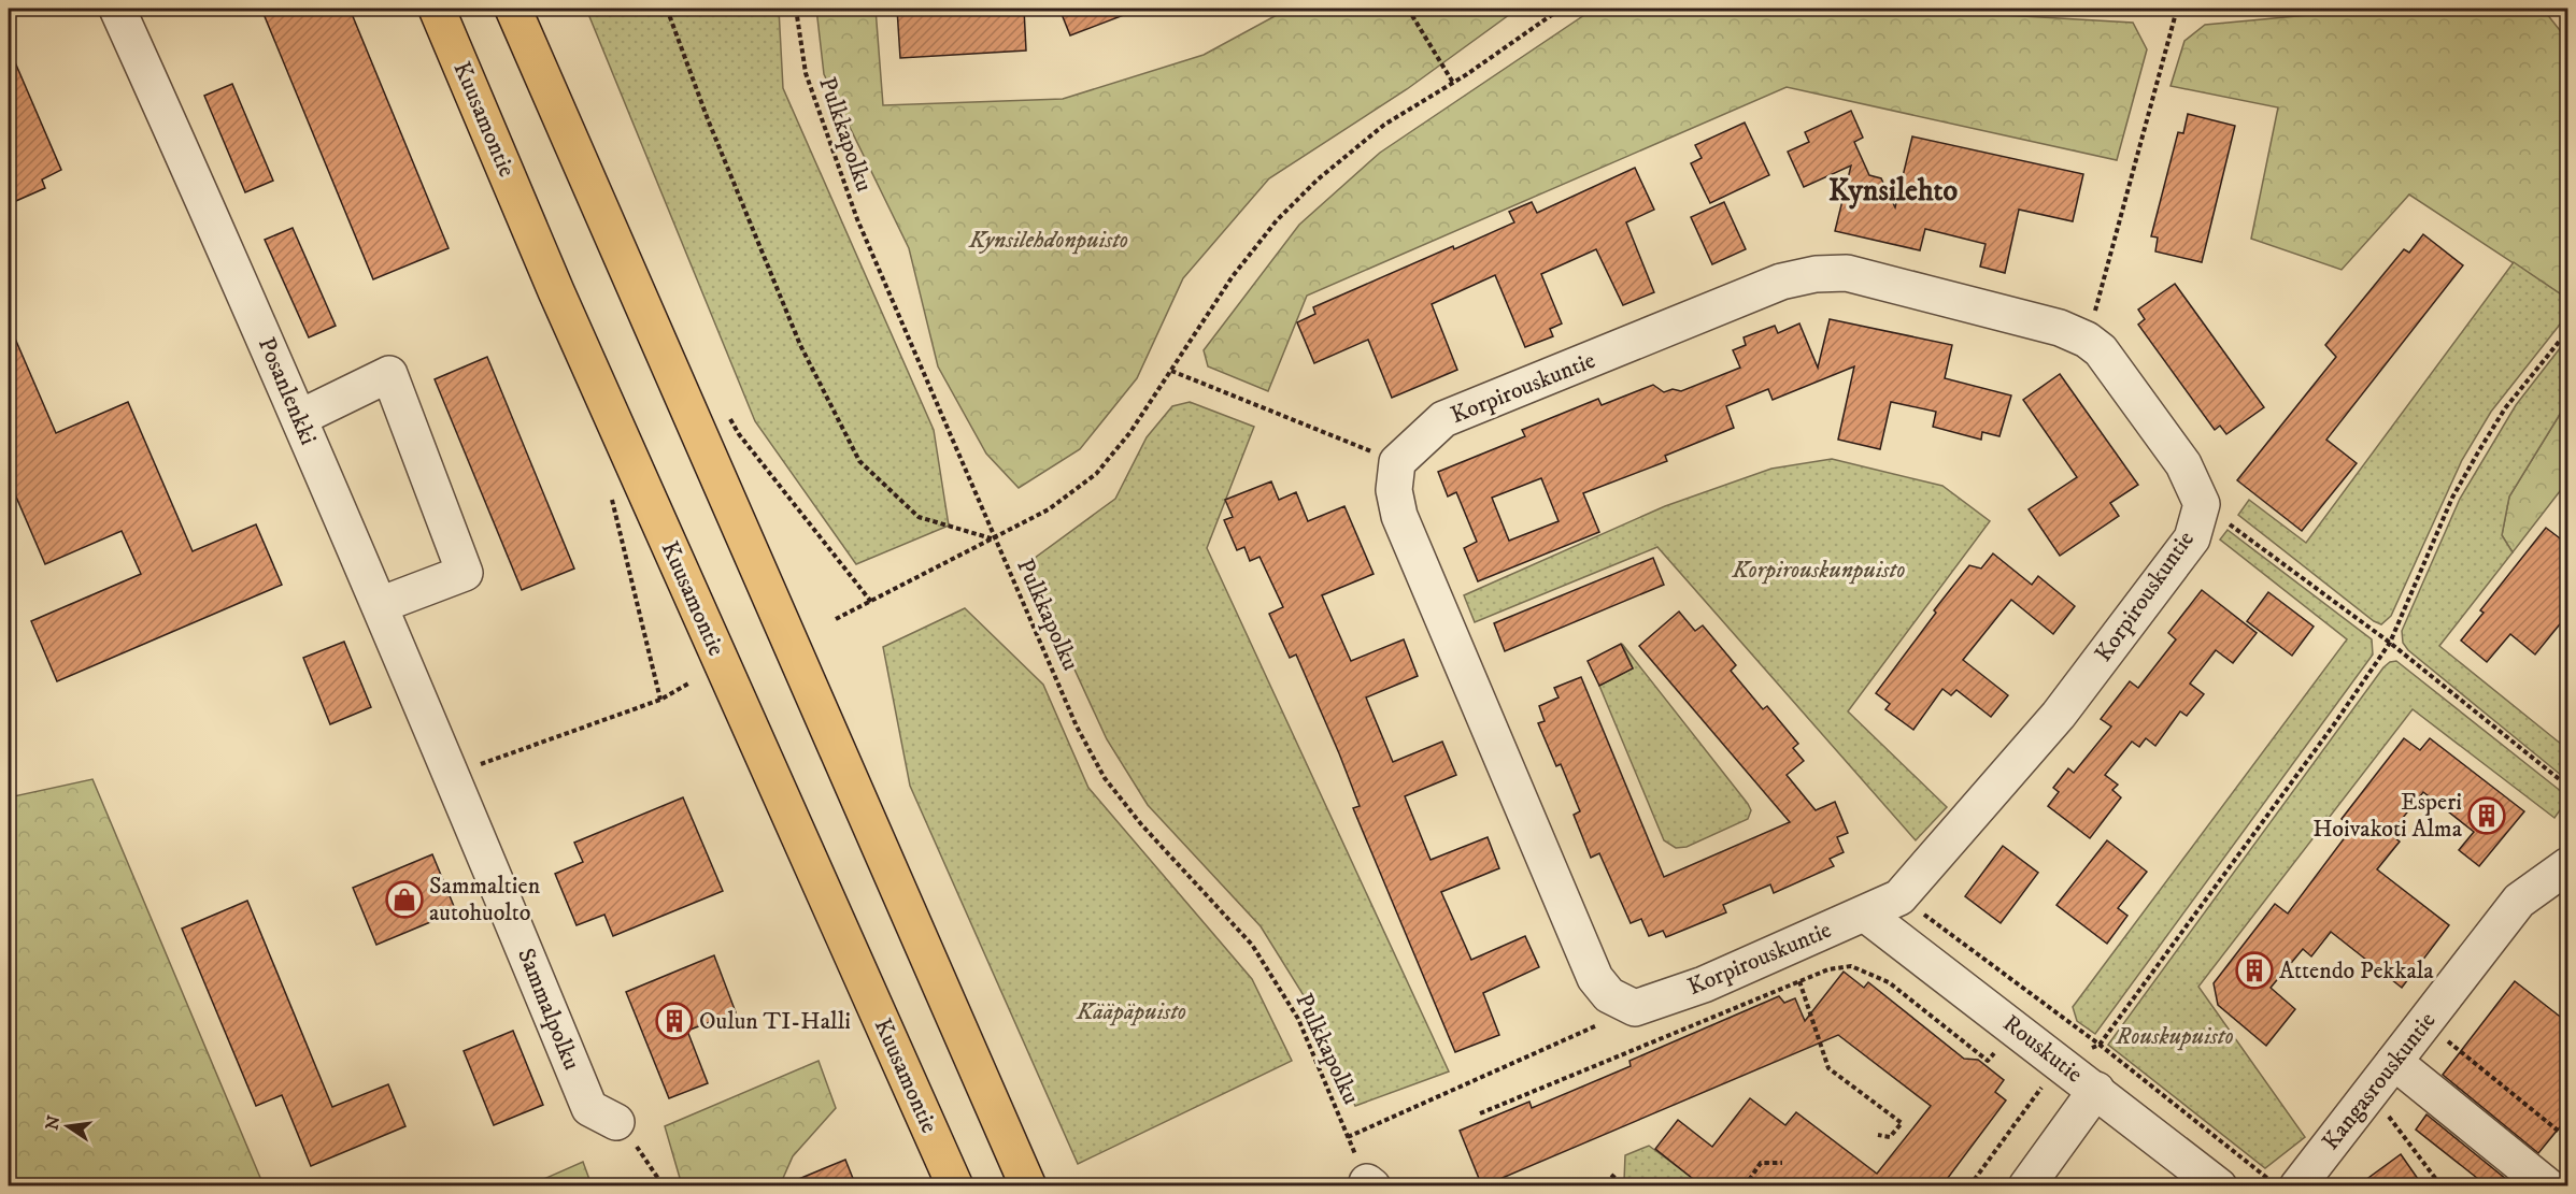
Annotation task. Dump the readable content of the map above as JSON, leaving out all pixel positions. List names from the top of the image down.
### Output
{
  "streets": {
    "highway": ["Kuusamontie"],
    "street": [
      "Korpirouskuntie",
      "Posanlenkki",
      "Sammalpolku",
      "Rouskutie",
      "Kangasrouskuntie"
    ],
    "path": ["Pulkkapolku"]
  },
  "crossings": [
    ["Korpirouskuntie", "Rouskutie"],
    ["Posanlenkki", "Sammalpolku"]
  ],
  "districts": ["Kynsilehto"],
  "parks": [
    "Kynsilehdonpuisto",
    "Korpirouskunpuisto",
    "Kääpäpuisto",
    "Rouskupuisto"
  ],
  "places": {
    "building": ["Esperi Hoivakoti Alma", "Attendo Pekkala", "Oulun TI-Halli"],
    "shop": ["Sammaltien autohuolto"]
  },
  "north": "left"
}
